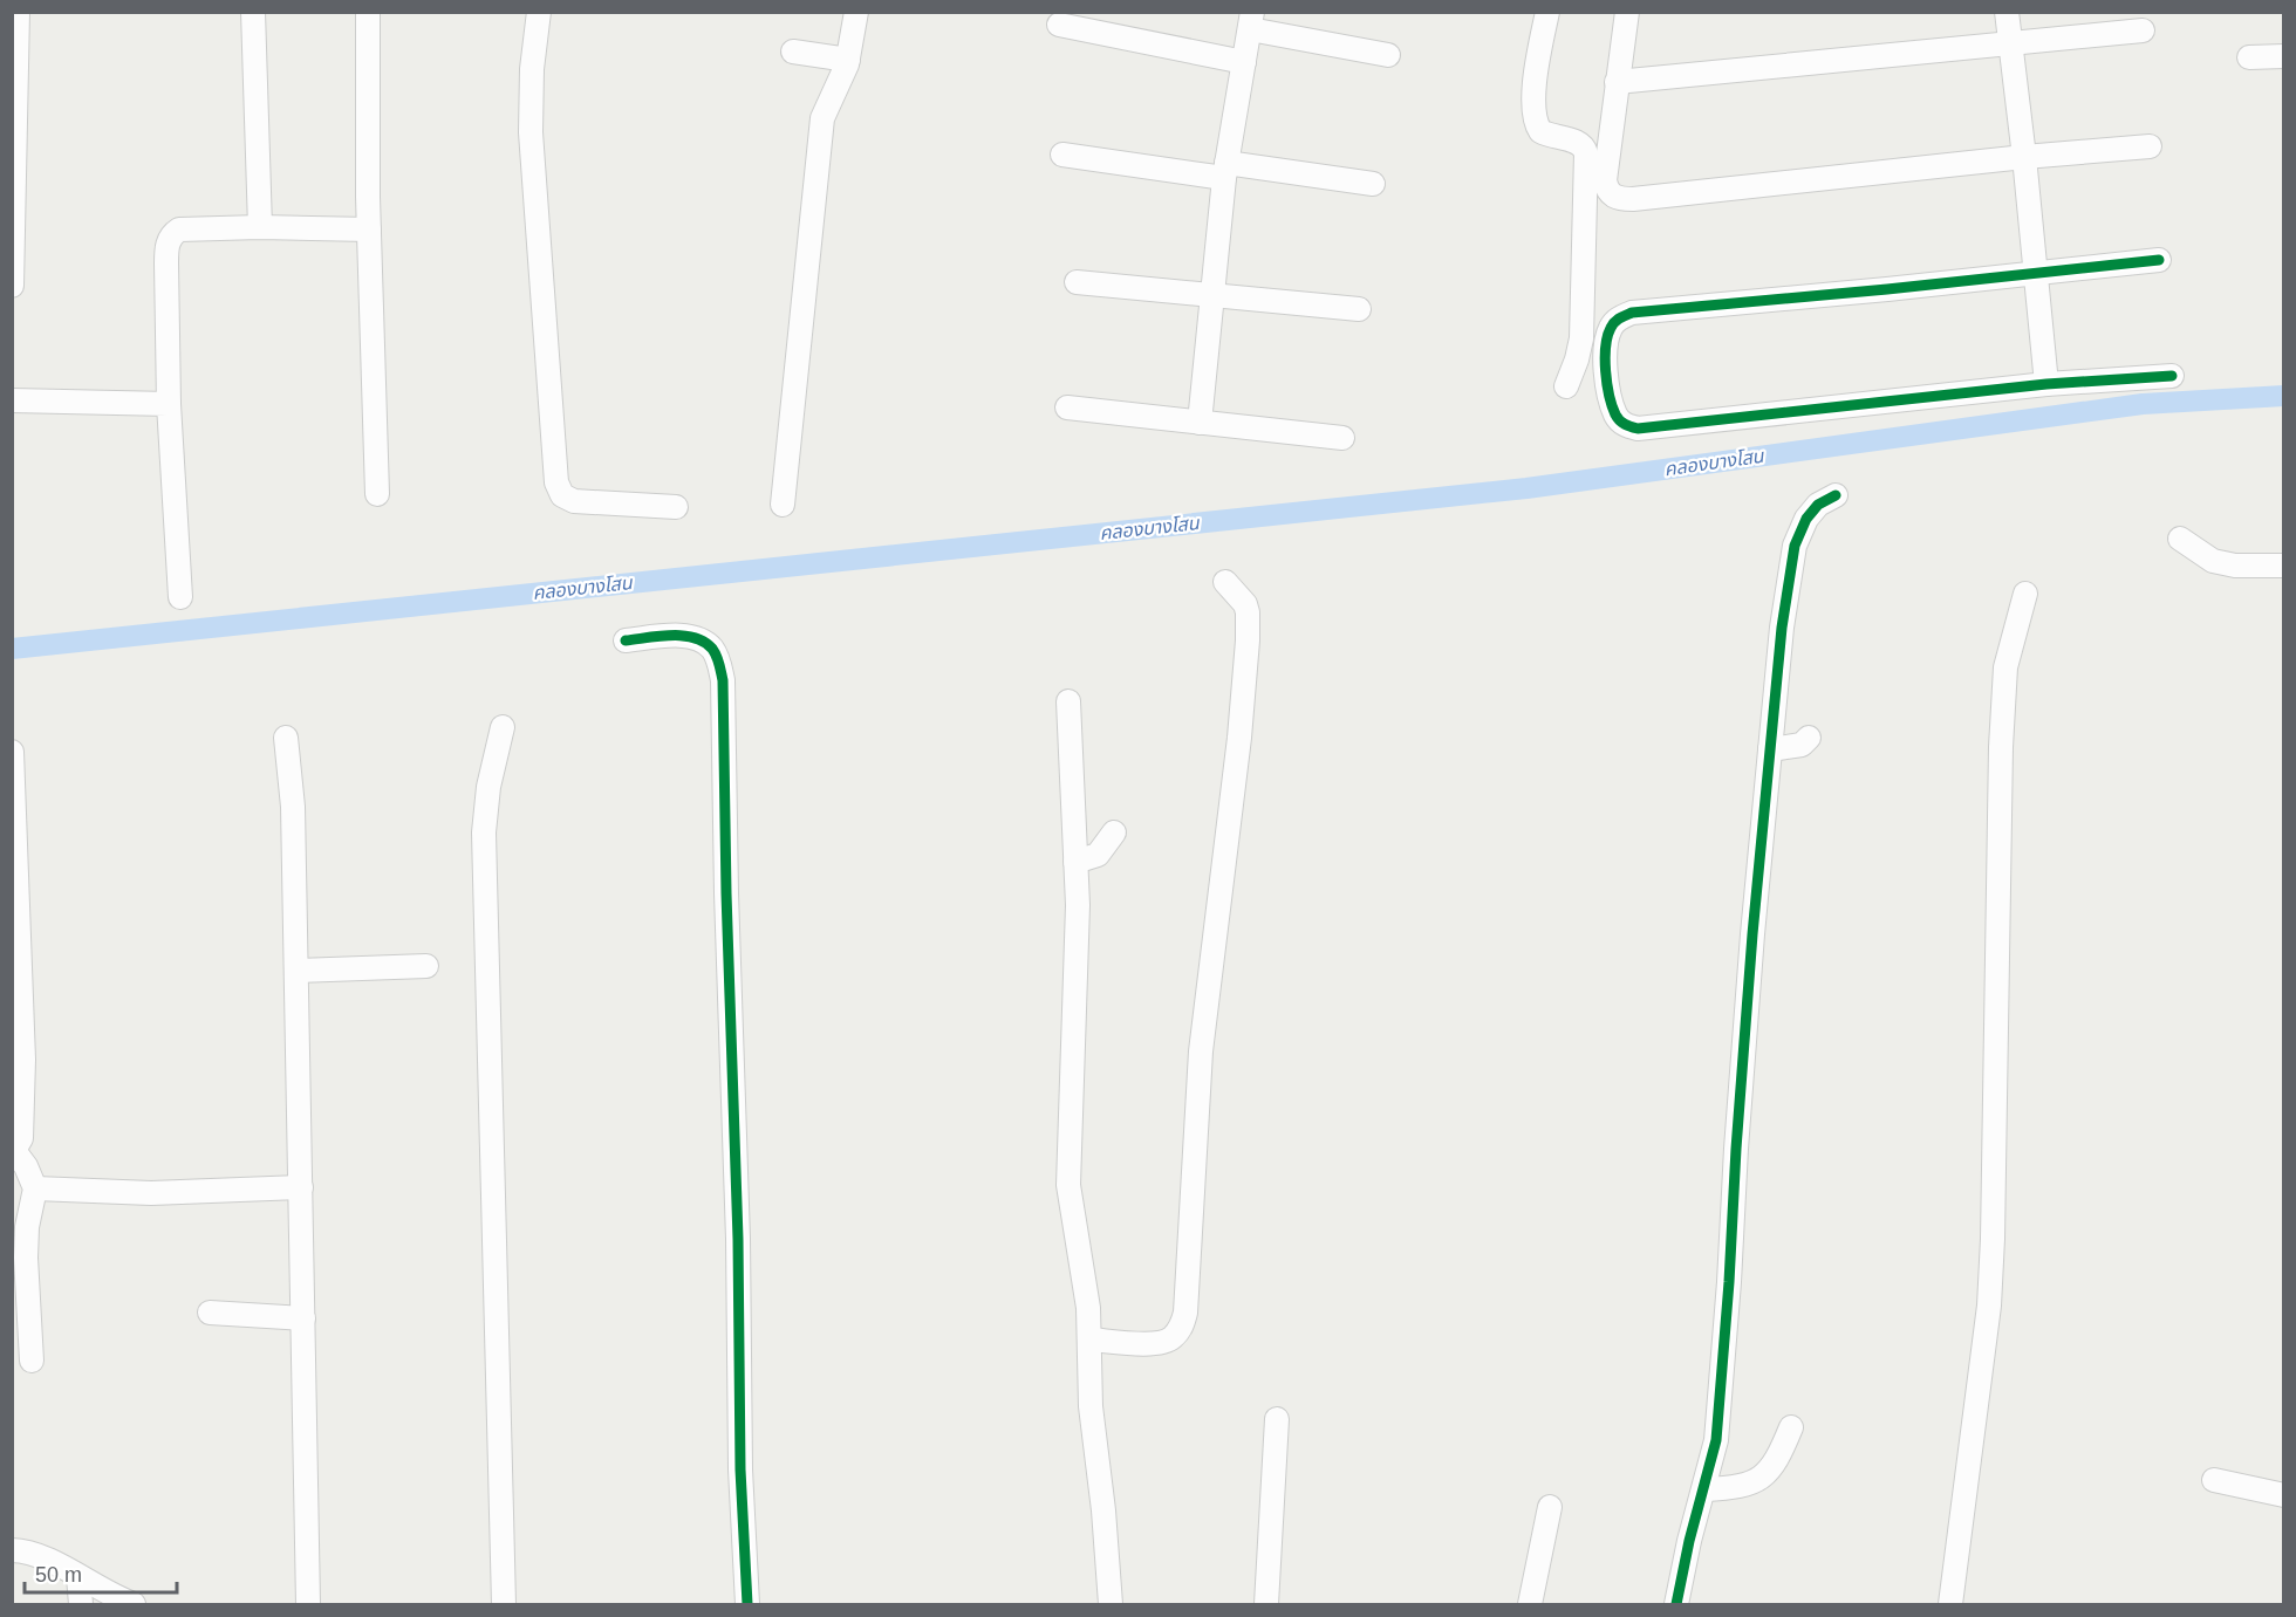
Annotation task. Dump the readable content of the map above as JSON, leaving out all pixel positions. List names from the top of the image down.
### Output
{
  "water": ["คลองบางโสน"],
  "scale_bar": "50 m"
}
